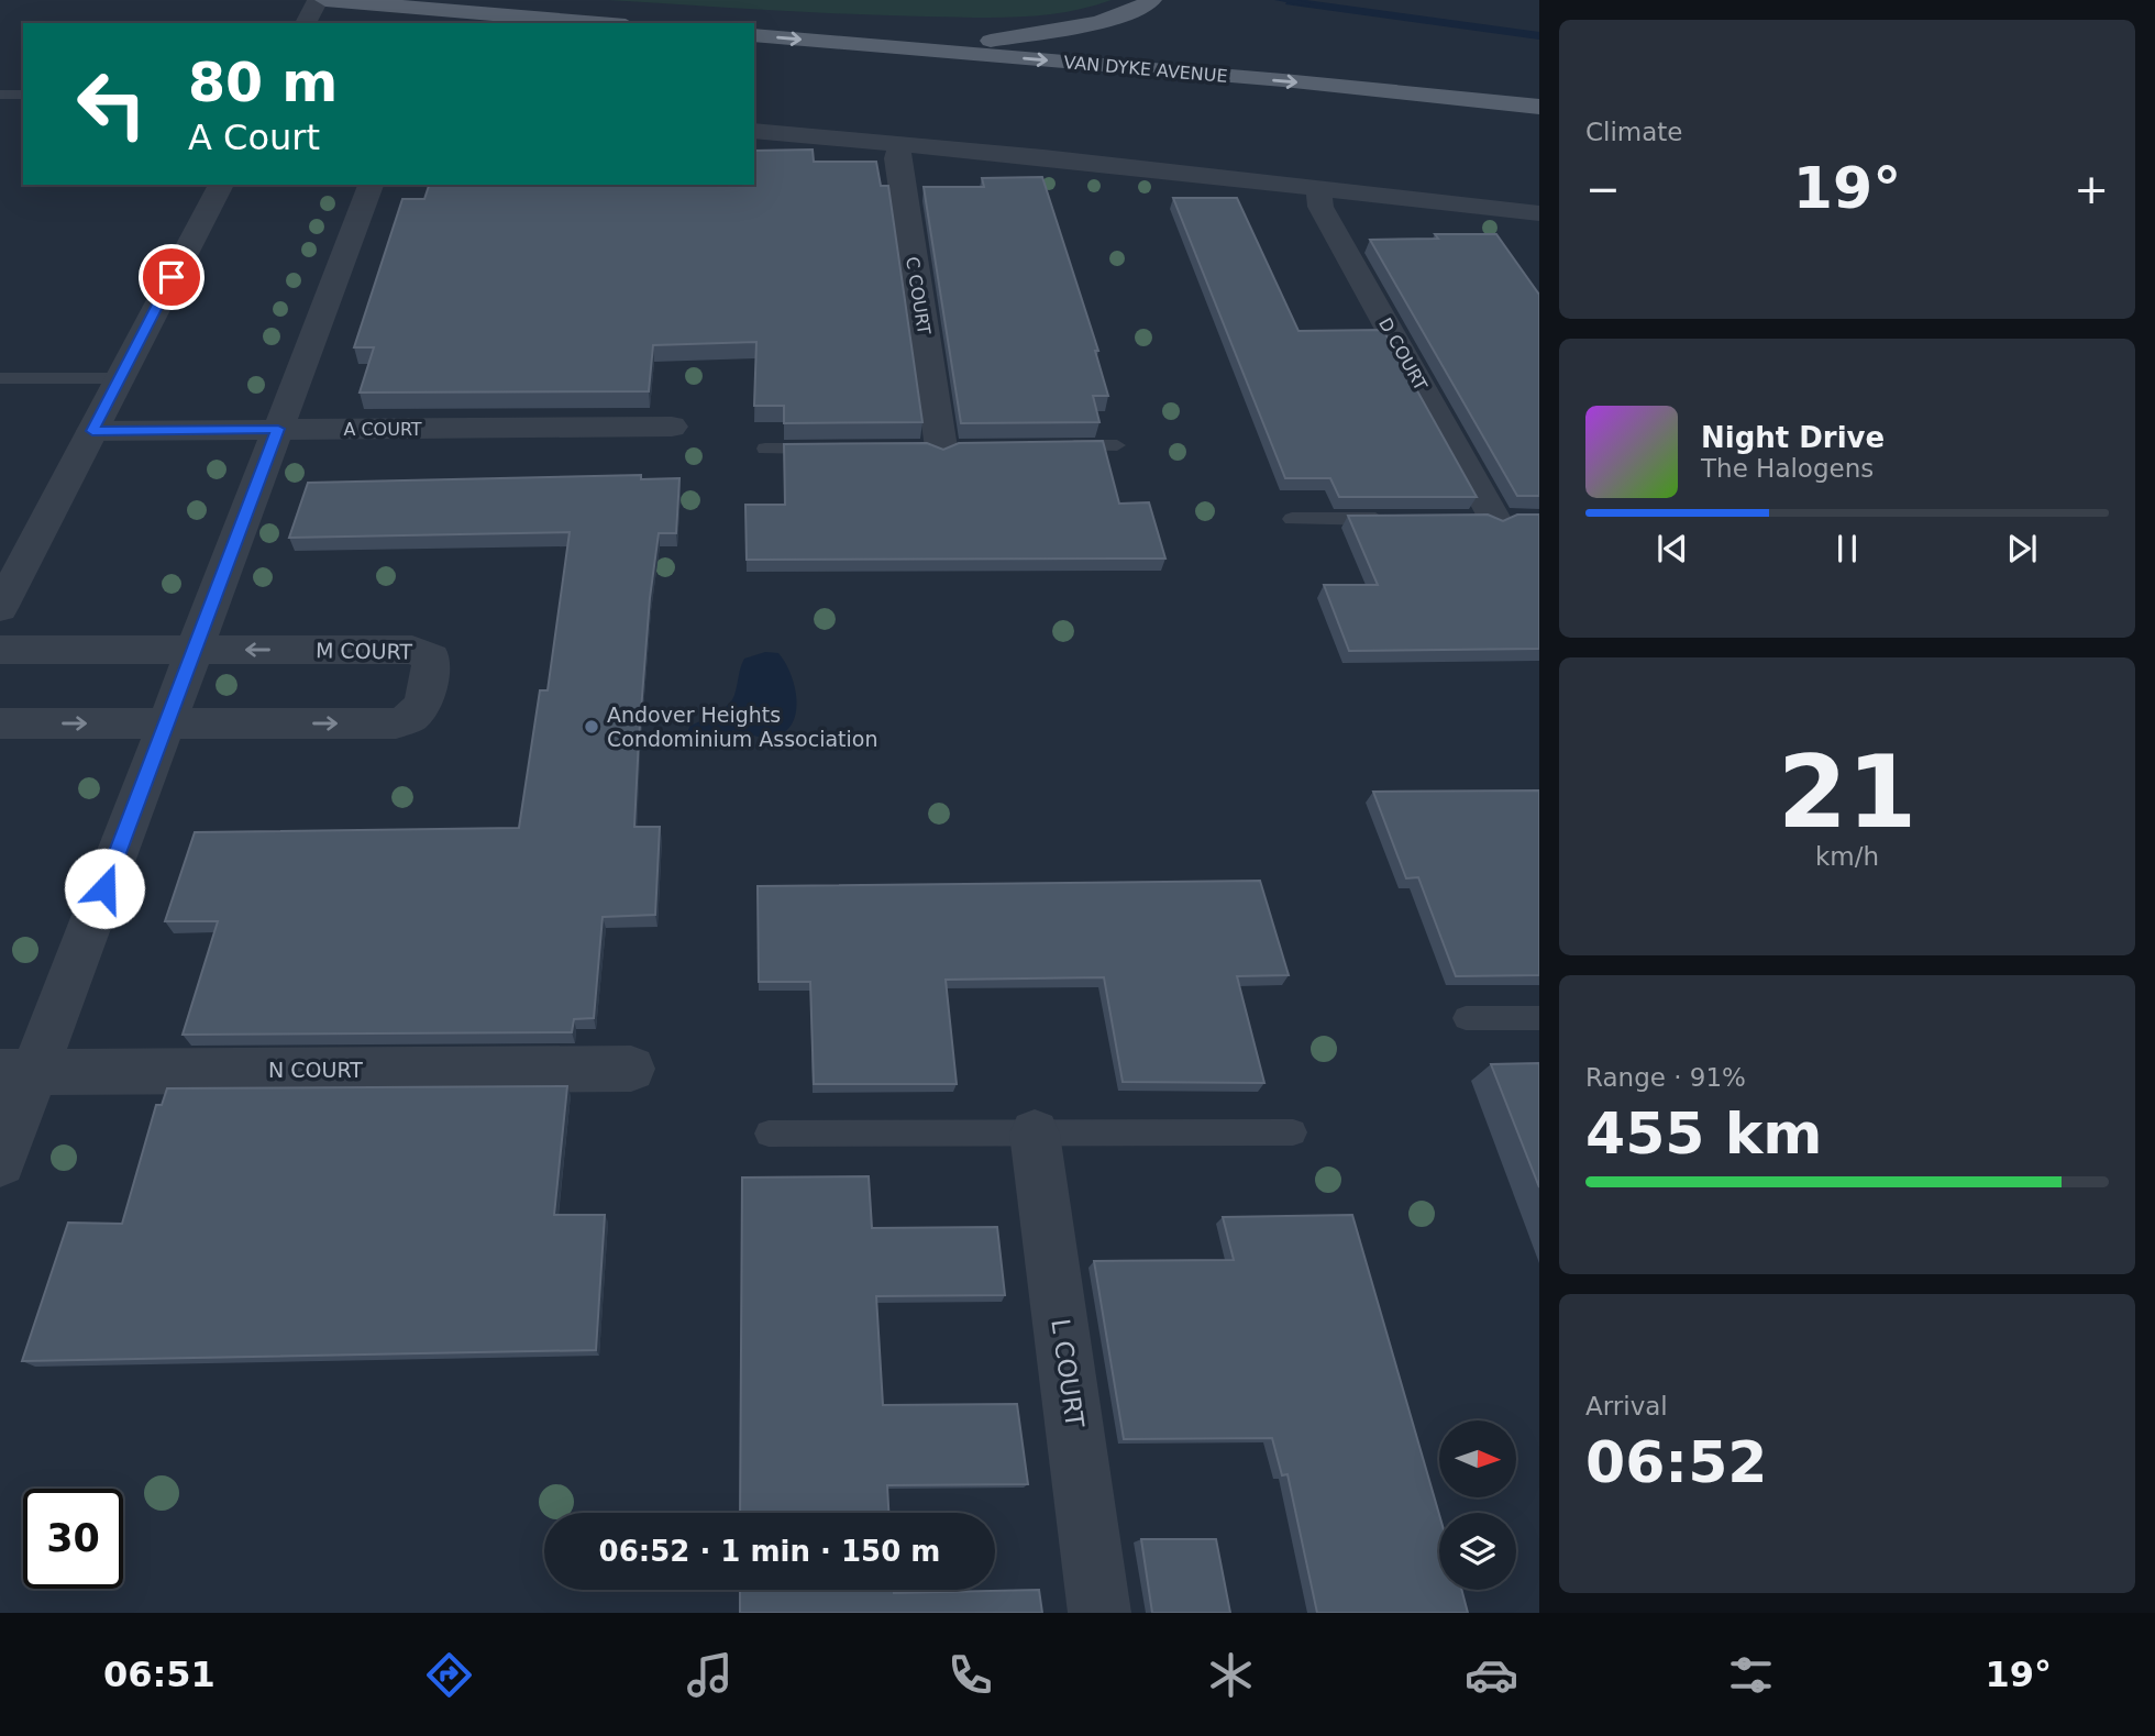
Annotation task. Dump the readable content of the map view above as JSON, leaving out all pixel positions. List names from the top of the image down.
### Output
{
  "streets": {
    "main road": ["VAN DYKE AVENUE"],
    "street": [
      "C COURT",
      "D COURT",
      "A COURT",
      "M COURT",
      "N COURT",
      "L COURT"
    ]
  },
  "one_way": ["VAN DYKE AVENUE"],
  "places": ["Andover Heights Condominium Association"],
  "north": "right",
  "page": {
    "tile": [
      "Climate",
      ["21", "km/h"],
      ["Range · 91%", "455 km"],
      ["Arrival", "06:52"]
    ],
    "turn": ["80 m", "A Court"],
    "heat": ["−", "19°", "+"],
    "song": ["Night Drive", "The Halogens"],
    "limit": "30",
    "trip": "06:52 · 1 min · 150 m",
    "tabs": ["06:51", "19°"]
  }
}
